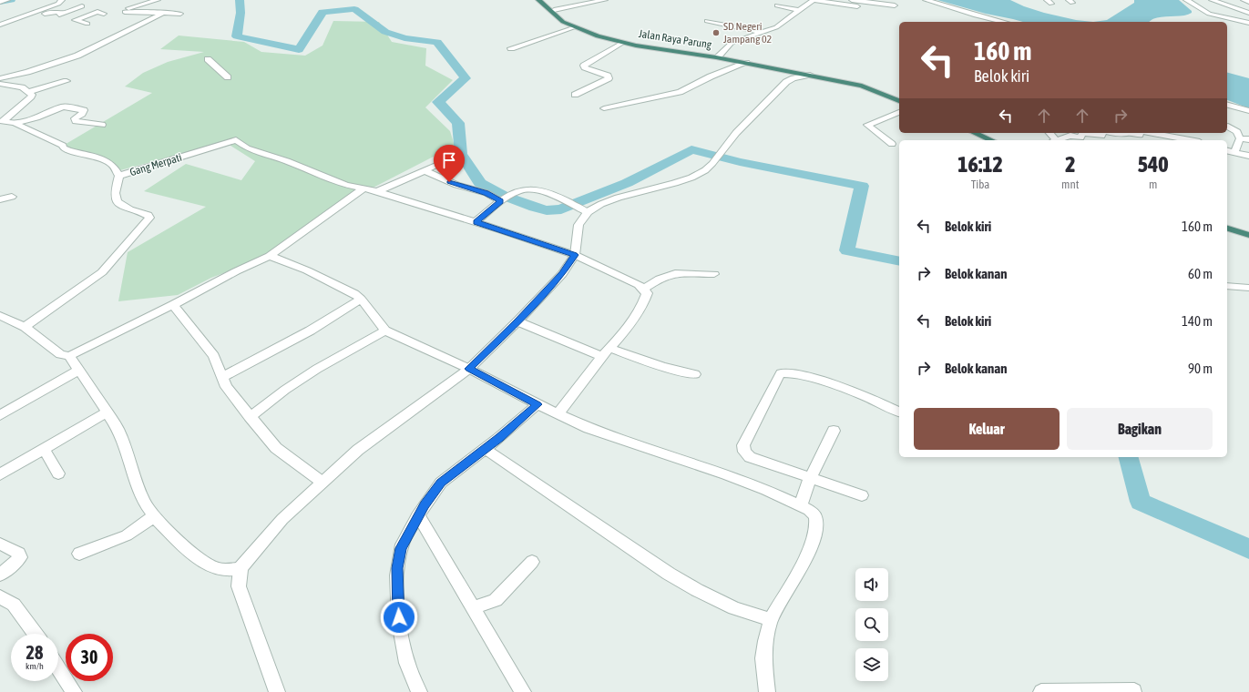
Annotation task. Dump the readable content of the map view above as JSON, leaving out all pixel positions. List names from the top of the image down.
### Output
{
  "streets": {
    "highway": ["Jalan Raya Parung"],
    "street": ["Gang Merpati"]
  },
  "places": ["SD Negeri Jampang 02"],
  "page": {
    "turn": ["160 m", "Belok kiri"],
    "eta": [
      "16:12",
      "Tiba",
      "2",
      "mnt",
      "540",
      "m"
    ],
    "list": [
      {
        "name": "Belok kiri",
        "value": "160 m"
      },
      {
        "name": "Belok kanan",
        "value": "60 m"
      },
      {
        "name": "Belok kiri",
        "value": "140 m"
      },
      {
        "name": "Belok kanan",
        "value": "90 m"
      }
    ],
    "buttons": ["Keluar", "Bagikan"],
    "speed": "28 km/h",
    "limit": "30"
  }
}
